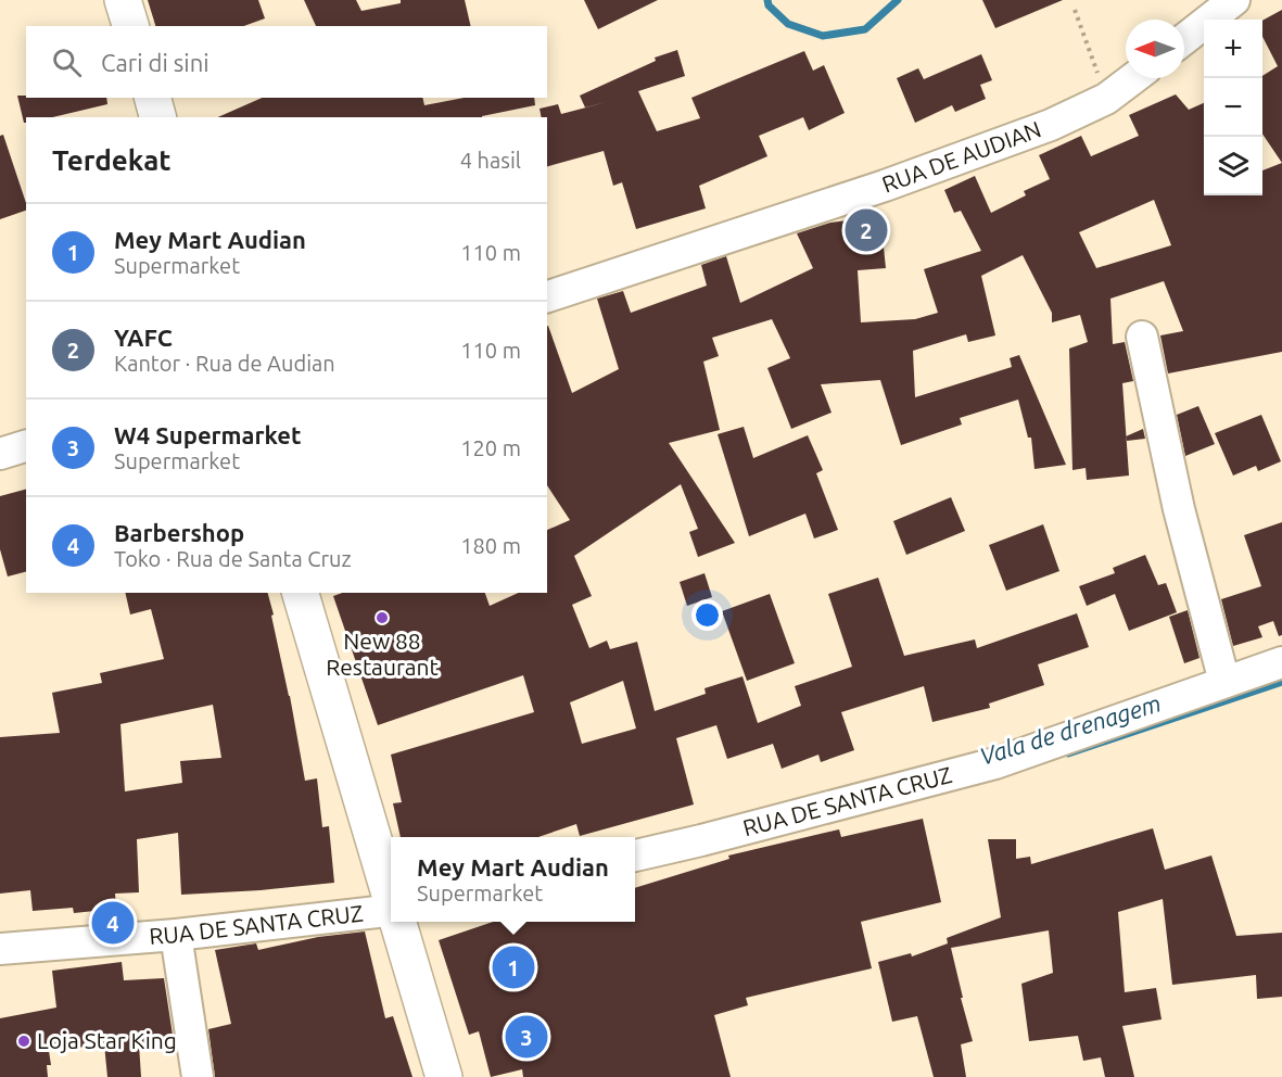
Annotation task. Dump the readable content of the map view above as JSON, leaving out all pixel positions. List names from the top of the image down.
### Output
{
  "streets": {
    "street": ["RUA DE AUDIAN", "RUA DE SANTA CRUZ"]
  },
  "water": ["Vala de drenagem"],
  "places": ["New 88 Restaurant", "Loja Star King"],
  "north": "left",
  "page": {
    "map_buttons": ["+", "−"],
    "search": "Cari di sini",
    "heading": ["Terdekat", "4 hasil"],
    "list": [
      {
        "mark": "1",
        "name": "Mey Mart Audian",
        "note": "Supermarket",
        "value": "110 m"
      },
      {
        "mark": "2",
        "name": "YAFC",
        "note": "Kantor · Rua de Audian",
        "value": "110 m"
      },
      {
        "mark": "3",
        "name": "W4 Supermarket",
        "note": "Supermarket",
        "value": "120 m"
      },
      {
        "mark": "4",
        "name": "Barbershop",
        "note": "Toko · Rua de Santa Cruz",
        "value": "180 m"
      }
    ],
    "pins": [
      "2",
      "4",
      "1",
      "3"
    ],
    "popup": ["Mey Mart Audian", "Supermarket"]
  }
}
